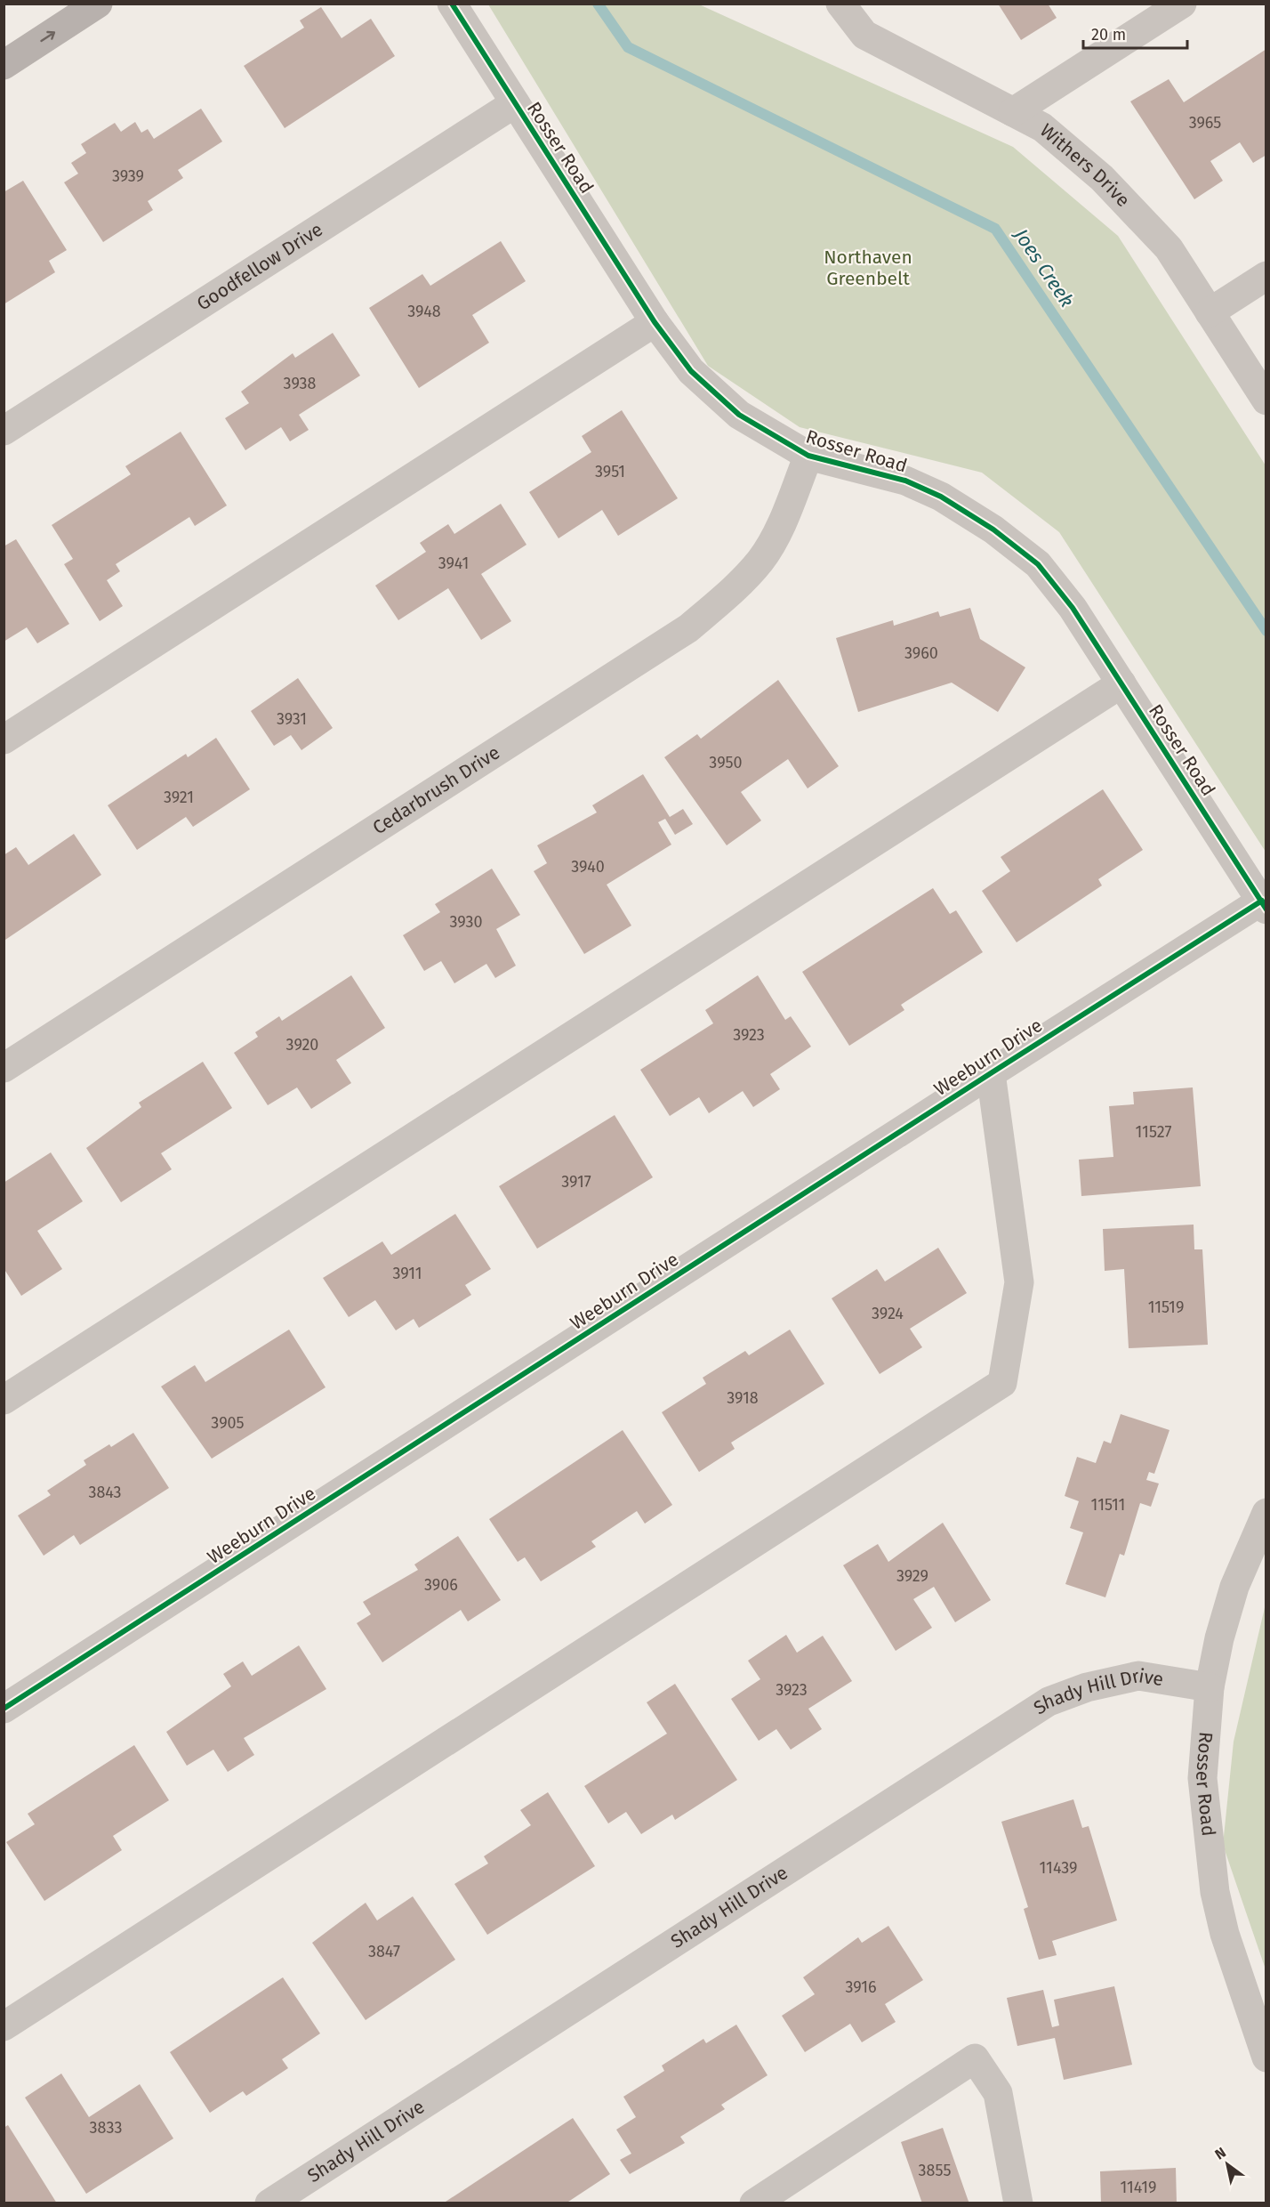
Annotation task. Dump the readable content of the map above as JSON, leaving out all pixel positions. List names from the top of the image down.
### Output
{
  "streets": {
    "street": [
      "Rosser Road",
      "Withers Drive",
      "Goodfellow Drive",
      "Cedarbrush Drive",
      "Weeburn Drive",
      "Shady Hill Drive"
    ]
  },
  "crossings": [
    ["Rosser Road", "Goodfellow Drive"],
    ["Rosser Road", "Cedarbrush Drive"],
    ["Rosser Road", "Weeburn Drive"],
    ["Rosser Road", "Shady Hill Drive"]
  ],
  "water": ["Joes Creek"],
  "parks": ["Northaven Greenbelt"],
  "house_numbers": [
    "3965",
    "3939",
    "3948",
    "3938",
    "3951",
    "3941",
    "3960",
    "3931",
    "3950",
    "3921",
    "3940",
    "3930",
    "3923",
    "3920",
    "11527",
    "3917",
    "3911",
    "11519",
    "3924",
    "3918",
    "3905",
    "3843",
    "11511",
    "3929",
    "3906",
    "3923",
    "11439",
    "3847",
    "3916",
    "3833",
    "3855",
    "11419"
  ],
  "scale_bar": "20 m",
  "north": "top left"
}
